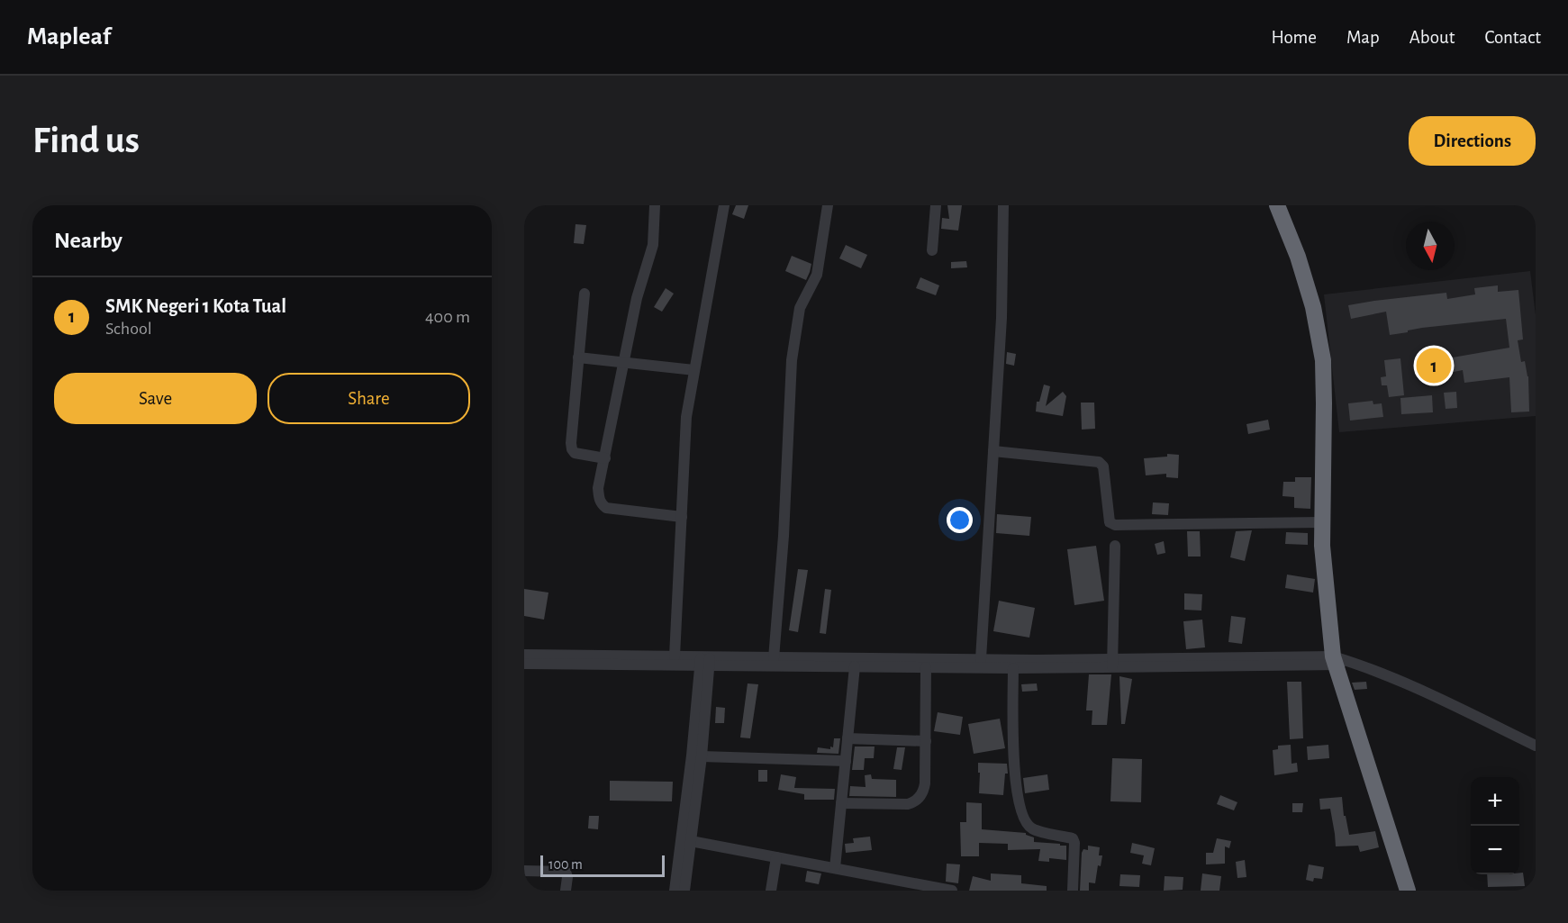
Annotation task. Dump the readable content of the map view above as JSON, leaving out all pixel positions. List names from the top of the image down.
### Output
{
  "scale_bar": "100 m",
  "north": "bottom",
  "page": {
    "header": "Mapleaf",
    "nav": [
      "Home",
      "Map",
      "About",
      "Contact"
    ],
    "buttons": [
      "Directions",
      ["Save", "Share"]
    ],
    "title": "Find us",
    "heading": "Nearby",
    "list": [
      {
        "mark": "1",
        "name": "SMK Negeri 1 Kota Tual",
        "note": "School",
        "value": "400 m"
      }
    ],
    "pins": "1",
    "map_buttons": ["+", "−"],
    "scale": "100 m"
  }
}
